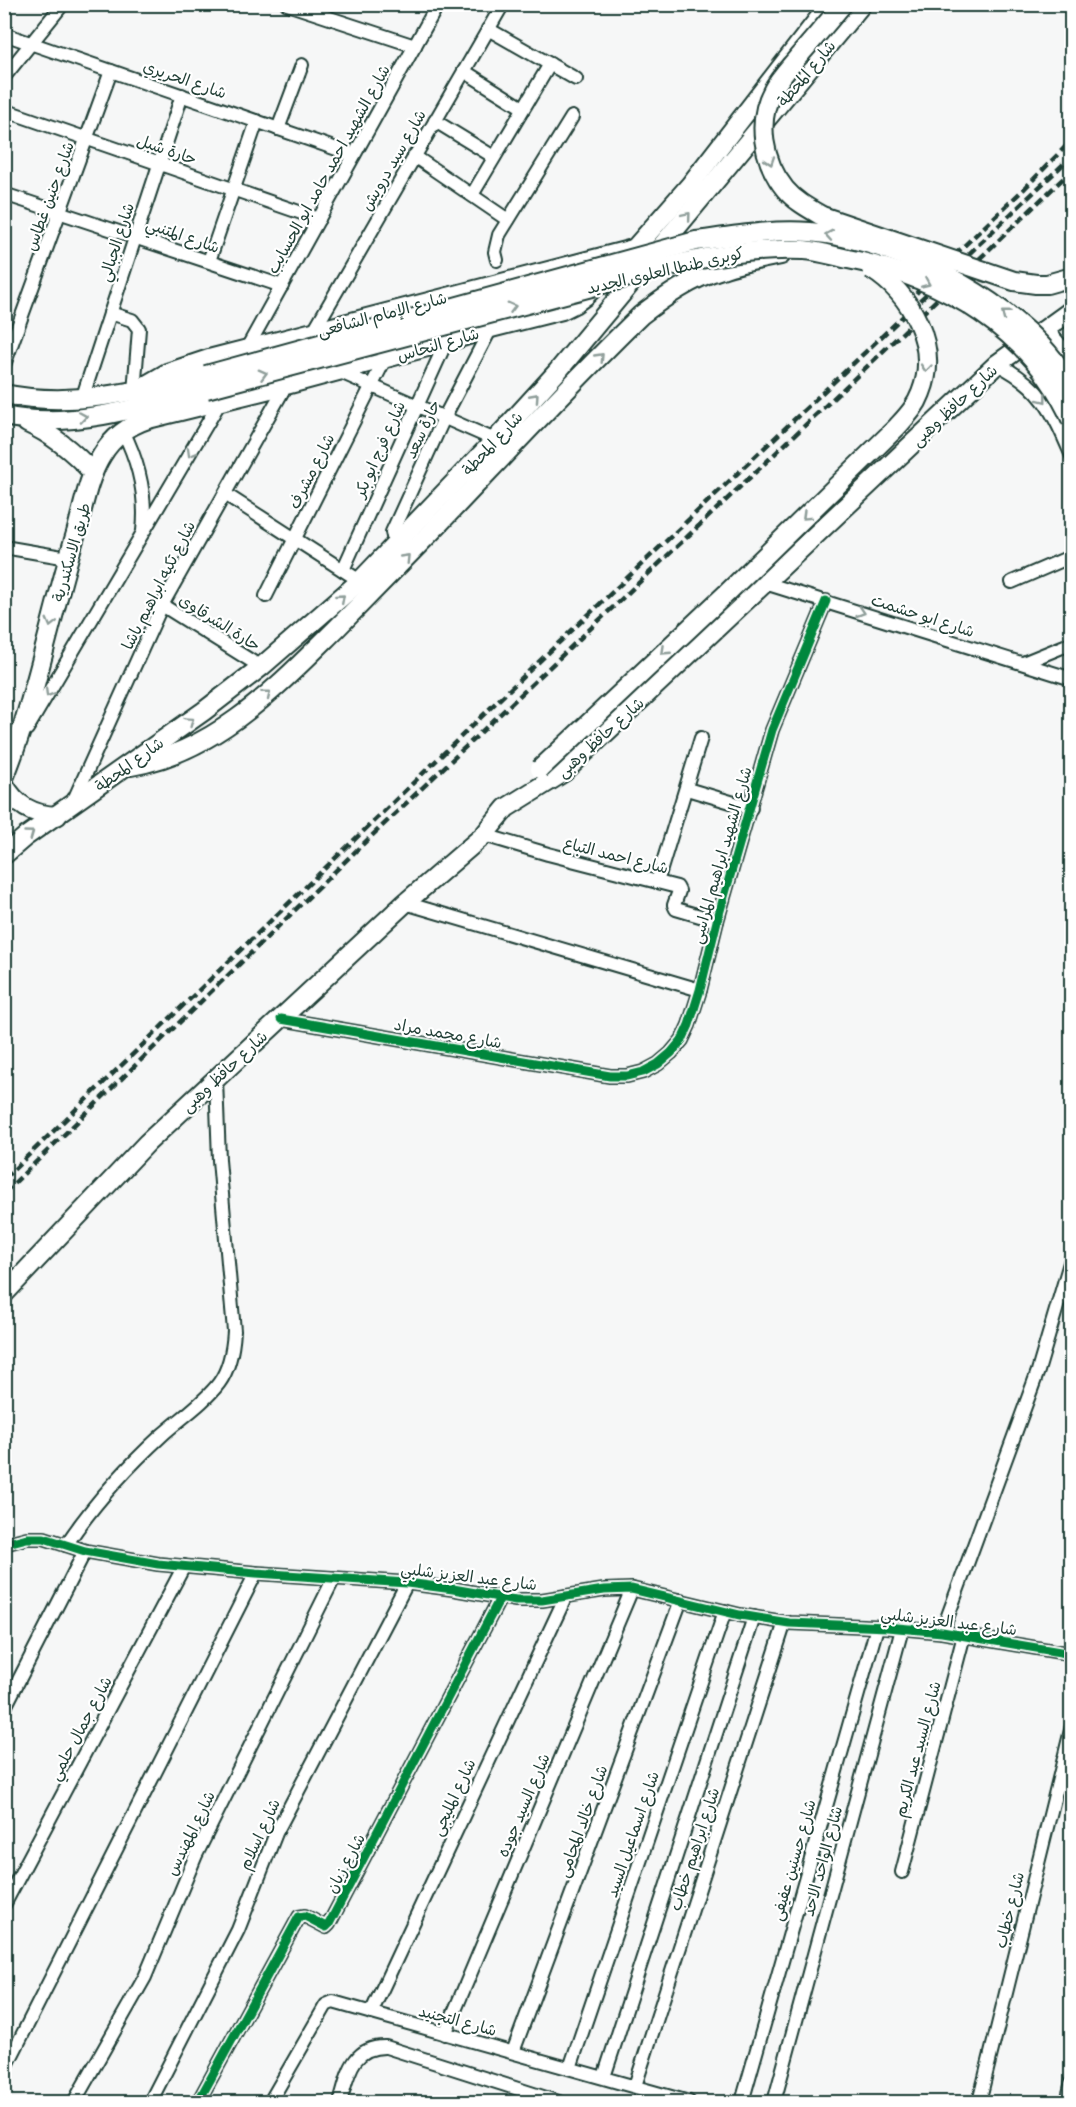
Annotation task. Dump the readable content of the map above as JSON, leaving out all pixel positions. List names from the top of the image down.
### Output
{
  "streets": {
    "main road": [
      "شارع المحطة",
      "كوبرى طنطا العلوى الجديد",
      "شارع الإمام الشافعى",
      "شارع النحاس",
      "شارع حافظ وهبى",
      "طريق الاسكندرية"
    ],
    "street": [
      "شارع الحريري",
      "حارة شبل",
      "شارع سيد درويش",
      "شارع الشهيد احمد حامد ابو الحسايب",
      "شارع حنين غطاس",
      "شارع المتنبي",
      "شارع الجبالي",
      "حارة سعد",
      "شارع فرج ابو بكر",
      "شارع مشرف",
      "شارع تكيه ابراهيم باشا",
      "شارع ابو حشمت",
      "حارة الشرقاوى",
      "شارع احمد التباع",
      "شارع الشهيد ابراهيم المراسى",
      "شارع محمد مراد",
      "شارع عبد العزيز شلبي",
      "شارع جمال حلمي",
      "شارع السيد عبد الكريم",
      "شارع المليجى",
      "شارع السيد جوده",
      "شارع خالد المحامى",
      "شارع المهندس",
      "شارع اسلام",
      "شارع اسماعيل السيد",
      "شارع ابراهيم خطاب",
      "شارع حسنين عفيفى",
      "شارع الواحد الاحد",
      "شارع زيان",
      "شارع خطاب",
      "شارع التجنيد"
    ]
  },
  "crossings": [
    ["شارع المحطة", "شارع الإمام الشافعى"],
    ["شارع المحطة", "شارع النحاس"],
    ["شارع المحطة", "حارة سعد"],
    ["شارع المحطة", "شارع تكيه ابراهيم باشا"],
    ["شارع المحطة", "حارة الشرقاوى"],
    ["شارع الحريري", "شارع الشهيد احمد حامد ابو الحسايب"],
    ["شارع الحريري", "شارع حنين غطاس"],
    ["شارع الحريري", "شارع الجبالي"],
    ["حارة شبل", "شارع الشهيد احمد حامد ابو الحسايب"],
    ["حارة شبل", "شارع حنين غطاس"],
    ["حارة شبل", "شارع الجبالي"],
    ["شارع سيد درويش", "شارع الإمام الشافعى"],
    ["شارع الشهيد احمد حامد ابو الحسايب", "شارع المتنبي"],
    ["شارع الشهيد احمد حامد ابو الحسايب", "شارع الإمام الشافعى"],
    ["شارع حنين غطاس", "شارع المتنبي"],
    ["شارع المتنبي", "شارع الجبالي"],
    ["شارع الجبالي", "شارع الإمام الشافعى"],
    ["كوبرى طنطا العلوى الجديد", "شارع الإمام الشافعى"],
    ["شارع الإمام الشافعى", "شارع النحاس"],
    ["شارع النحاس", "حارة سعد"],
    ["شارع النحاس", "شارع فرج ابو بكر"],
    ["شارع النحاس", "شارع مشرف"],
    ["شارع النحاس", "طريق الاسكندرية"],
    ["شارع النحاس", "شارع تكيه ابراهيم باشا"],
    ["شارع حافظ وهبى", "شارع ابو حشمت"],
    ["شارع حافظ وهبى", "شارع احمد التباع"],
    ["شارع حافظ وهبى", "شارع محمد مراد"],
    ["شارع تكيه ابراهيم باشا", "حارة الشرقاوى"],
    ["شارع ابو حشمت", "شارع الشهيد ابراهيم المراسى"],
    ["شارع احمد التباع", "شارع الشهيد ابراهيم المراسى"],
    ["شارع الشهيد ابراهيم المراسى", "شارع محمد مراد"],
    ["شارع عبد العزيز شلبي", "شارع جمال حلمي"],
    ["شارع عبد العزيز شلبي", "شارع السيد عبد الكريم"],
    ["شارع عبد العزيز شلبي", "شارع المليجى"],
    ["شارع عبد العزيز شلبي", "شارع السيد جوده"],
    ["شارع عبد العزيز شلبي", "شارع خالد المحامى"],
    ["شارع عبد العزيز شلبي", "شارع المهندس"],
    ["شارع عبد العزيز شلبي", "شارع اسلام"],
    ["شارع عبد العزيز شلبي", "شارع اسماعيل السيد"],
    ["شارع عبد العزيز شلبي", "شارع ابراهيم خطاب"],
    ["شارع عبد العزيز شلبي", "شارع حسنين عفيفى"],
    ["شارع عبد العزيز شلبي", "شارع الواحد الاحد"],
    ["شارع عبد العزيز شلبي", "شارع زيان"],
    ["شارع المليجى", "شارع التجنيد"],
    ["شارع السيد جوده", "شارع التجنيد"],
    ["شارع خالد المحامى", "شارع التجنيد"],
    ["شارع اسماعيل السيد", "شارع التجنيد"],
    ["شارع ابراهيم خطاب", "شارع التجنيد"]
  ],
  "one_way": ["طريق الاسكندرية", "شارع ابو حشمت"]
}
